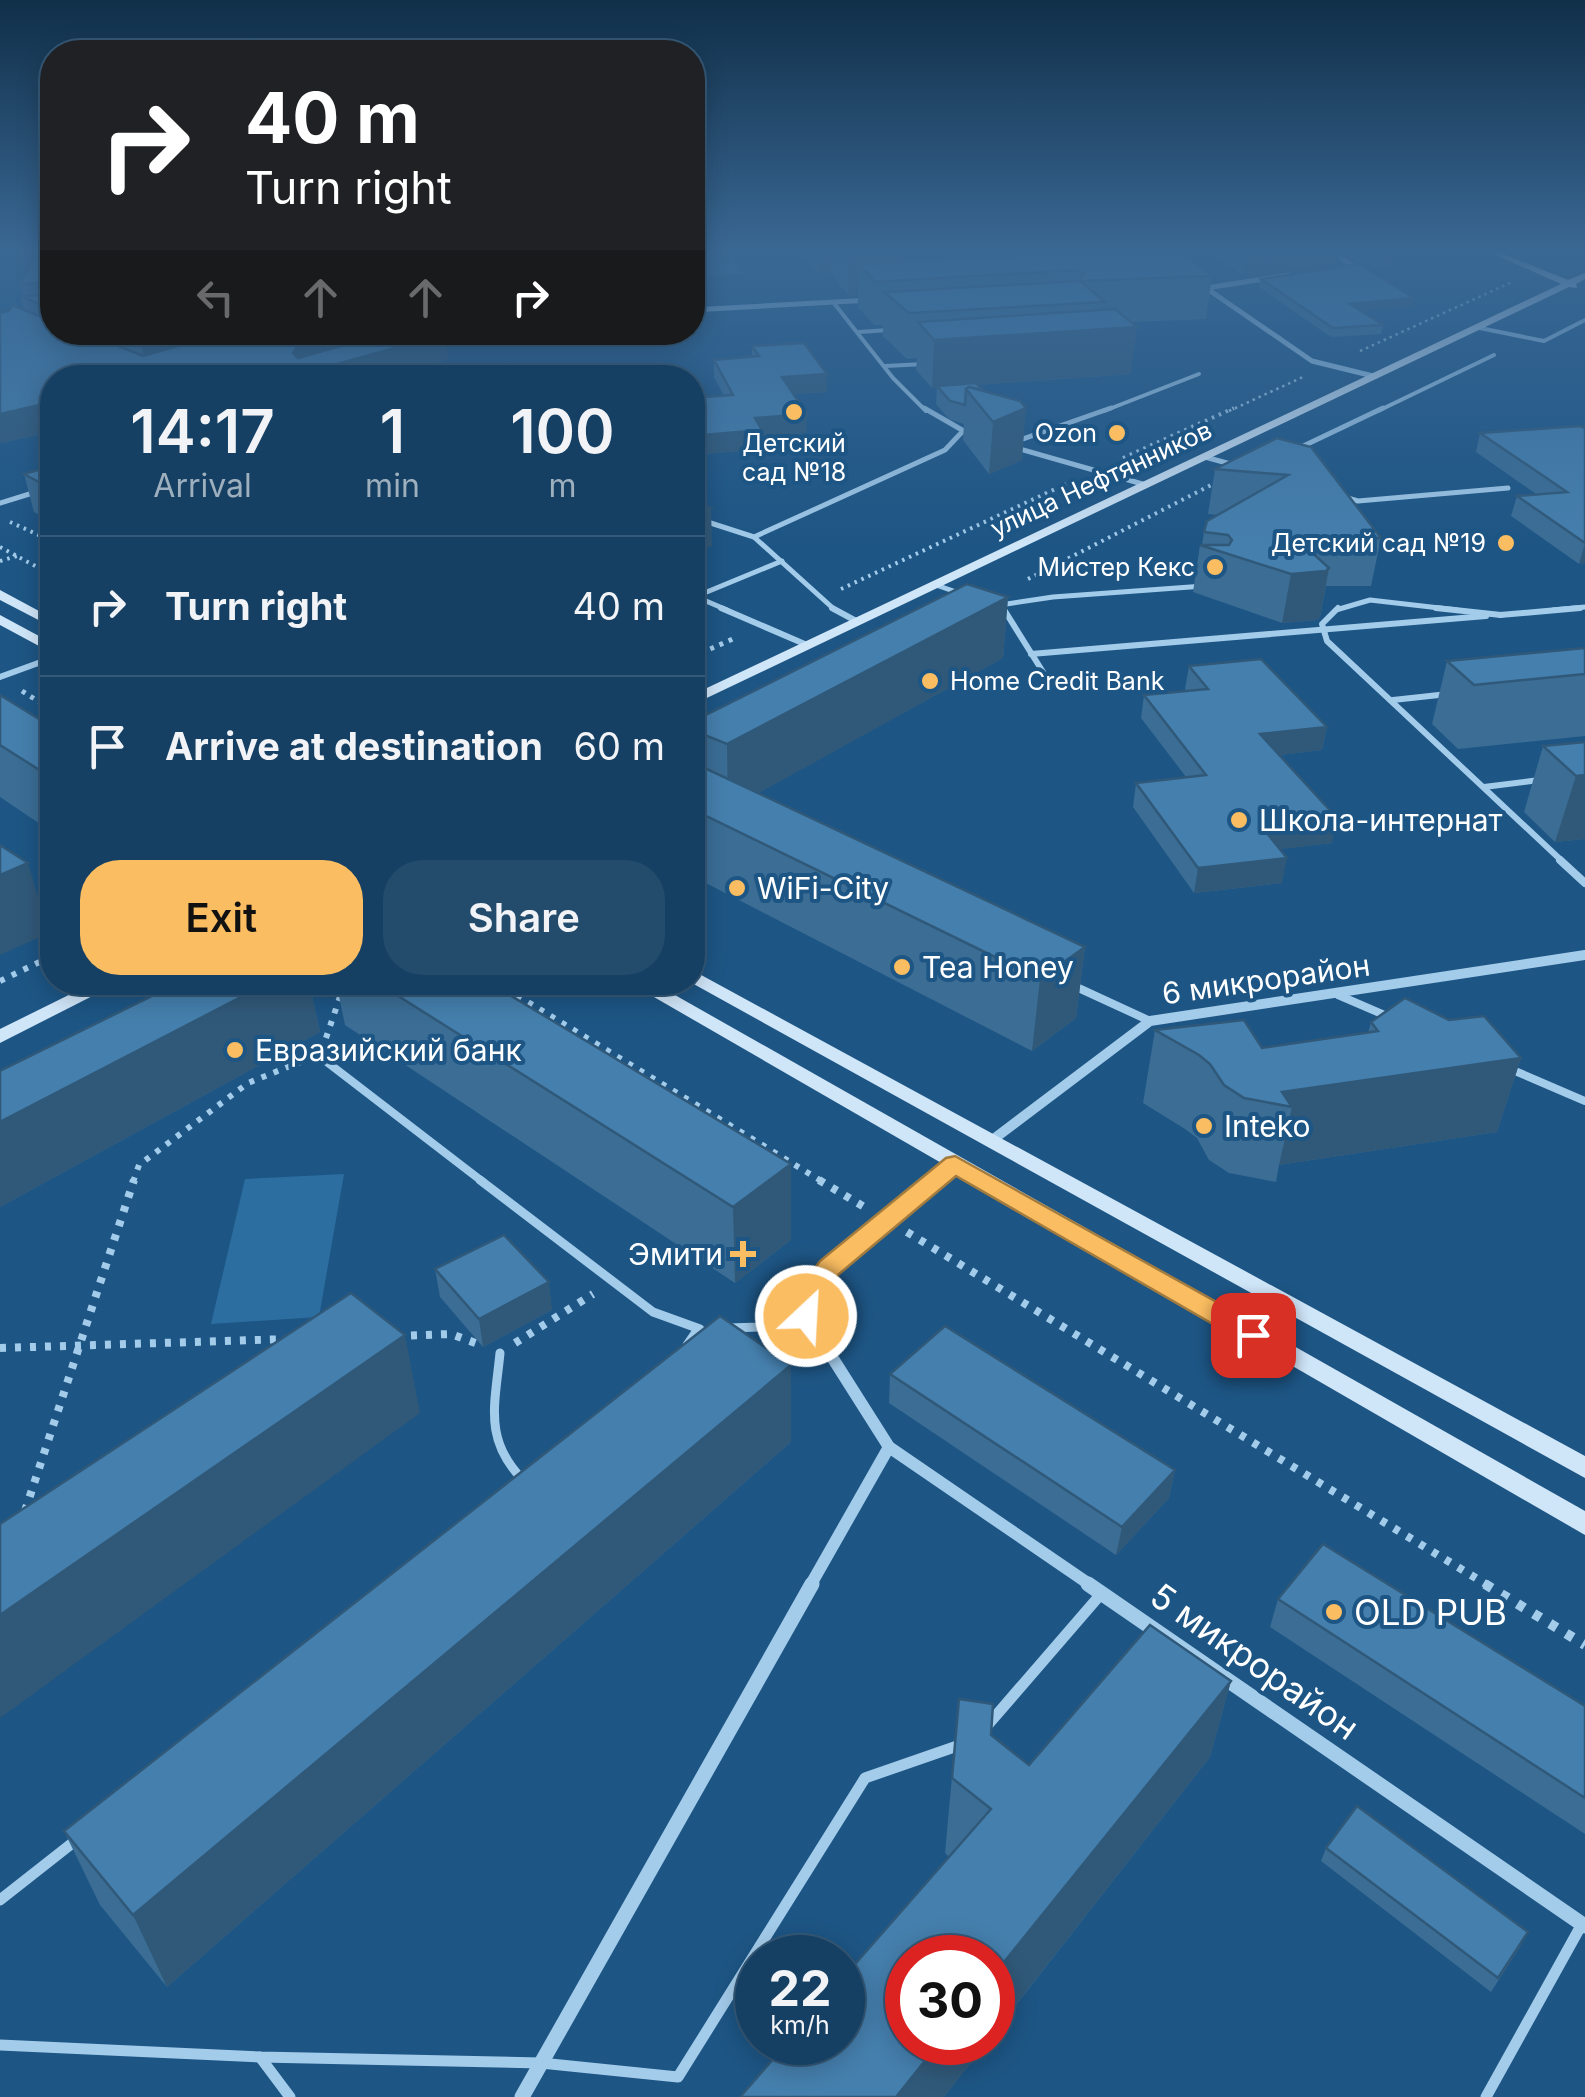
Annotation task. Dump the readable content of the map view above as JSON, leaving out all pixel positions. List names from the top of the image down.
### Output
{
  "streets": {
    "street": ["улица Нефтянников", "6 микрорайон", "5 микрорайон"]
  },
  "places": {
    "other": [
      "Детский сад №18",
      "Ozon",
      "Детский сад №19",
      "Мистер Кекс",
      "Home Credit Bank",
      "Школа-интернат",
      "WiFi-City",
      "Tea Honey",
      "Евразийский банк",
      "Inteko",
      "OLD PUB"
    ],
    "health": ["Эмити"]
  },
  "page": {
    "turn": ["40 m", "Turn right"],
    "eta": [
      "14:17",
      "Arrival",
      "1",
      "min",
      "100",
      "m"
    ],
    "list": [
      {
        "name": "Turn right",
        "value": "40 m"
      },
      {
        "name": "Arrive at destination",
        "value": "60 m"
      }
    ],
    "buttons": ["Exit", "Share"],
    "speed": "22 km/h",
    "limit": "30"
  }
}
